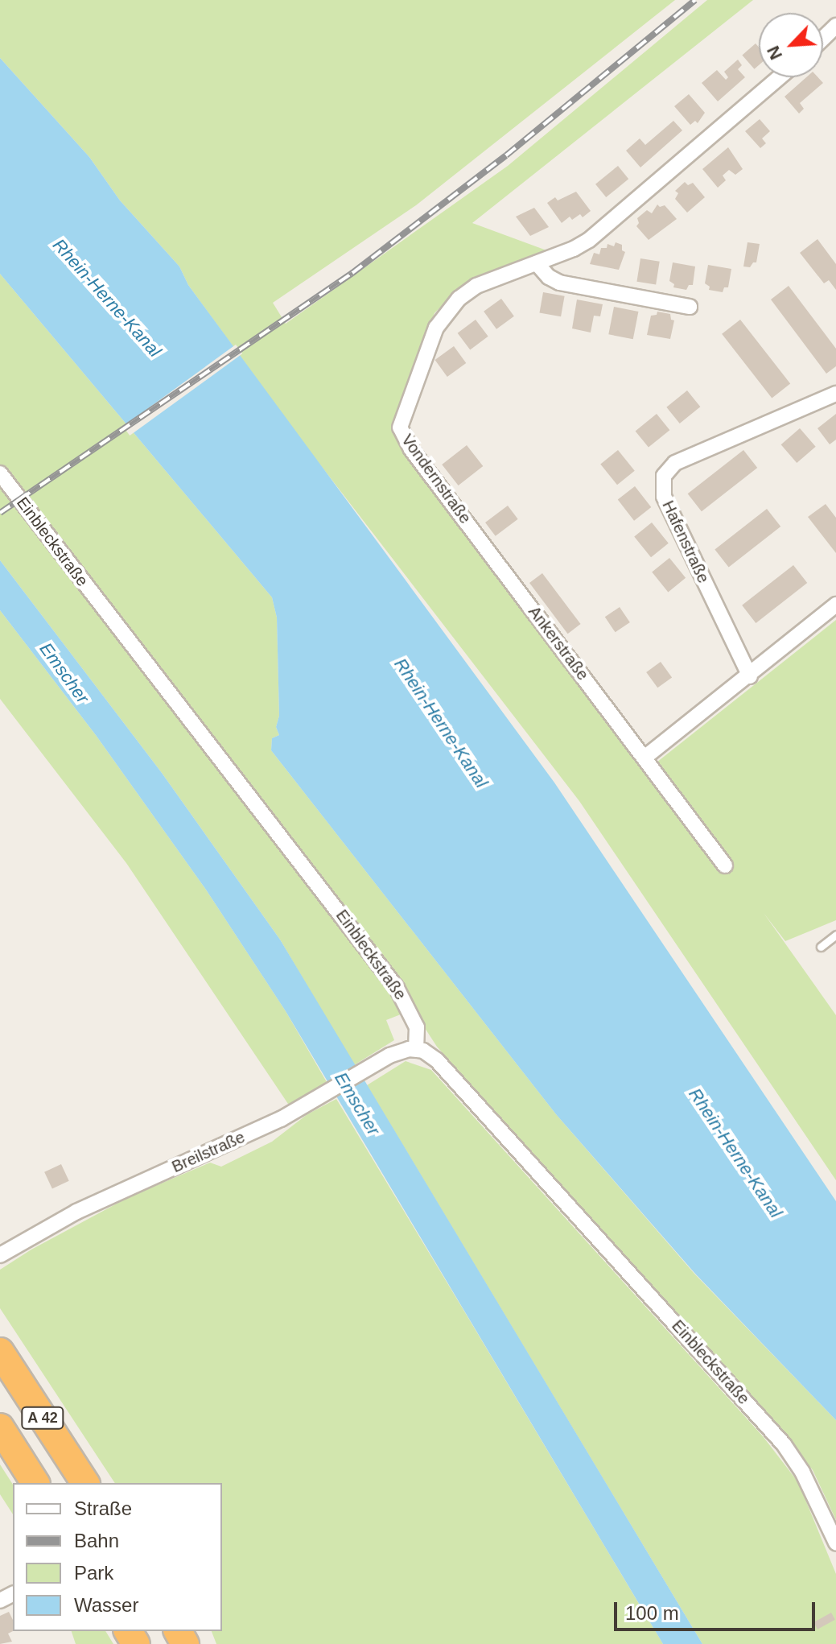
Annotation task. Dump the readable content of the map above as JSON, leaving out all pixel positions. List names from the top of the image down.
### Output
{
  "streets": {
    "highway": ["A 42"],
    "street": [
      "Vondernstraße",
      "Einbleckstraße",
      "Hafenstraße",
      "Ankerstraße",
      "Breilstraße"
    ]
  },
  "crossings": [
    ["Vondernstraße", "Ankerstraße"],
    ["Einbleckstraße", "Breilstraße"]
  ],
  "water": ["Rhein-Herne-Kanal", "Emscher"],
  "legend": [
    "Straße",
    "Bahn",
    "Park",
    "Wasser"
  ],
  "scale_bar": "100 m",
  "north": "bottom left"
}
